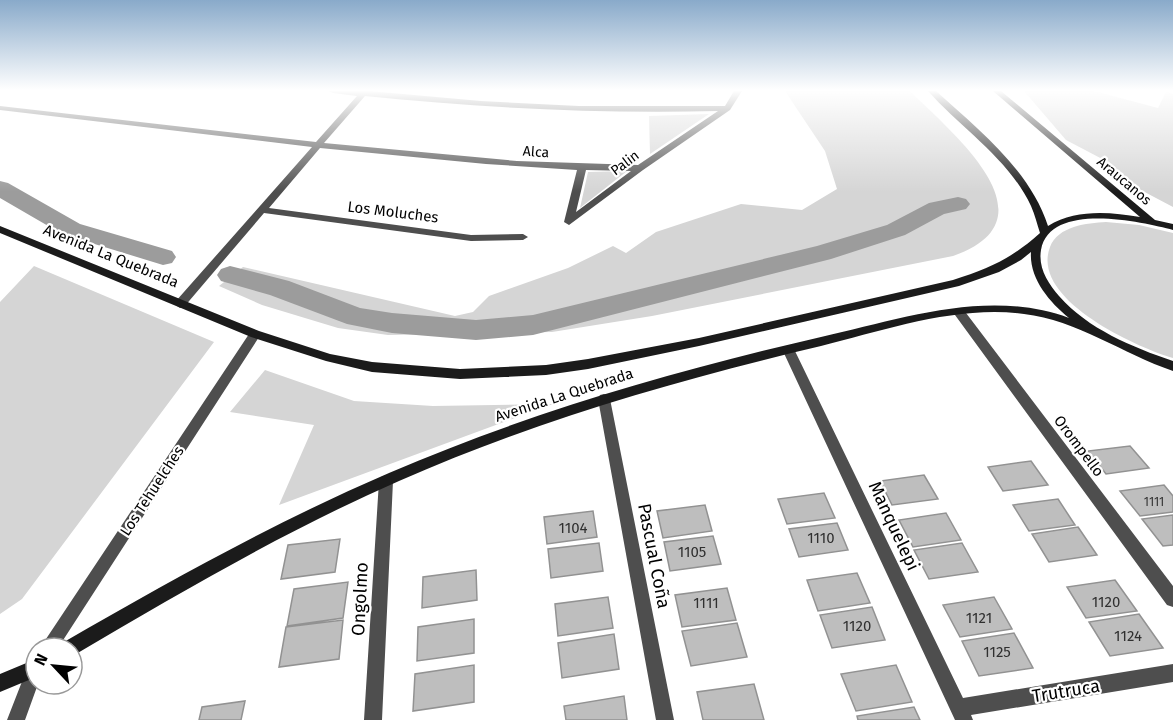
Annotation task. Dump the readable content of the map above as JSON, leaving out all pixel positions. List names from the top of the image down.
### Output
{
  "streets": {
    "main road": ["Araucanos", "Avenida La Quebrada"],
    "street": [
      "Alca",
      "Palin",
      "Los Moluches",
      "Orompello",
      "Los Tehuelches",
      "Manquelepi",
      "Pascual Coña",
      "Ongolmo",
      "Trutruca"
    ]
  },
  "crossings": [
    ["Alca", "Palin"],
    ["Araucanos", "Avenida La Quebrada"],
    ["Avenida La Quebrada", "Orompello"],
    ["Avenida La Quebrada", "Los Tehuelches"],
    ["Avenida La Quebrada", "Manquelepi"],
    ["Avenida La Quebrada", "Pascual Coña"],
    ["Avenida La Quebrada", "Ongolmo"],
    ["Manquelepi", "Trutruca"]
  ],
  "house_numbers": [
    "1111",
    "1104",
    "1110",
    "1105",
    "1120",
    "1111",
    "1121",
    "1120",
    "1124",
    "1125"
  ],
  "north": "top left"
}
